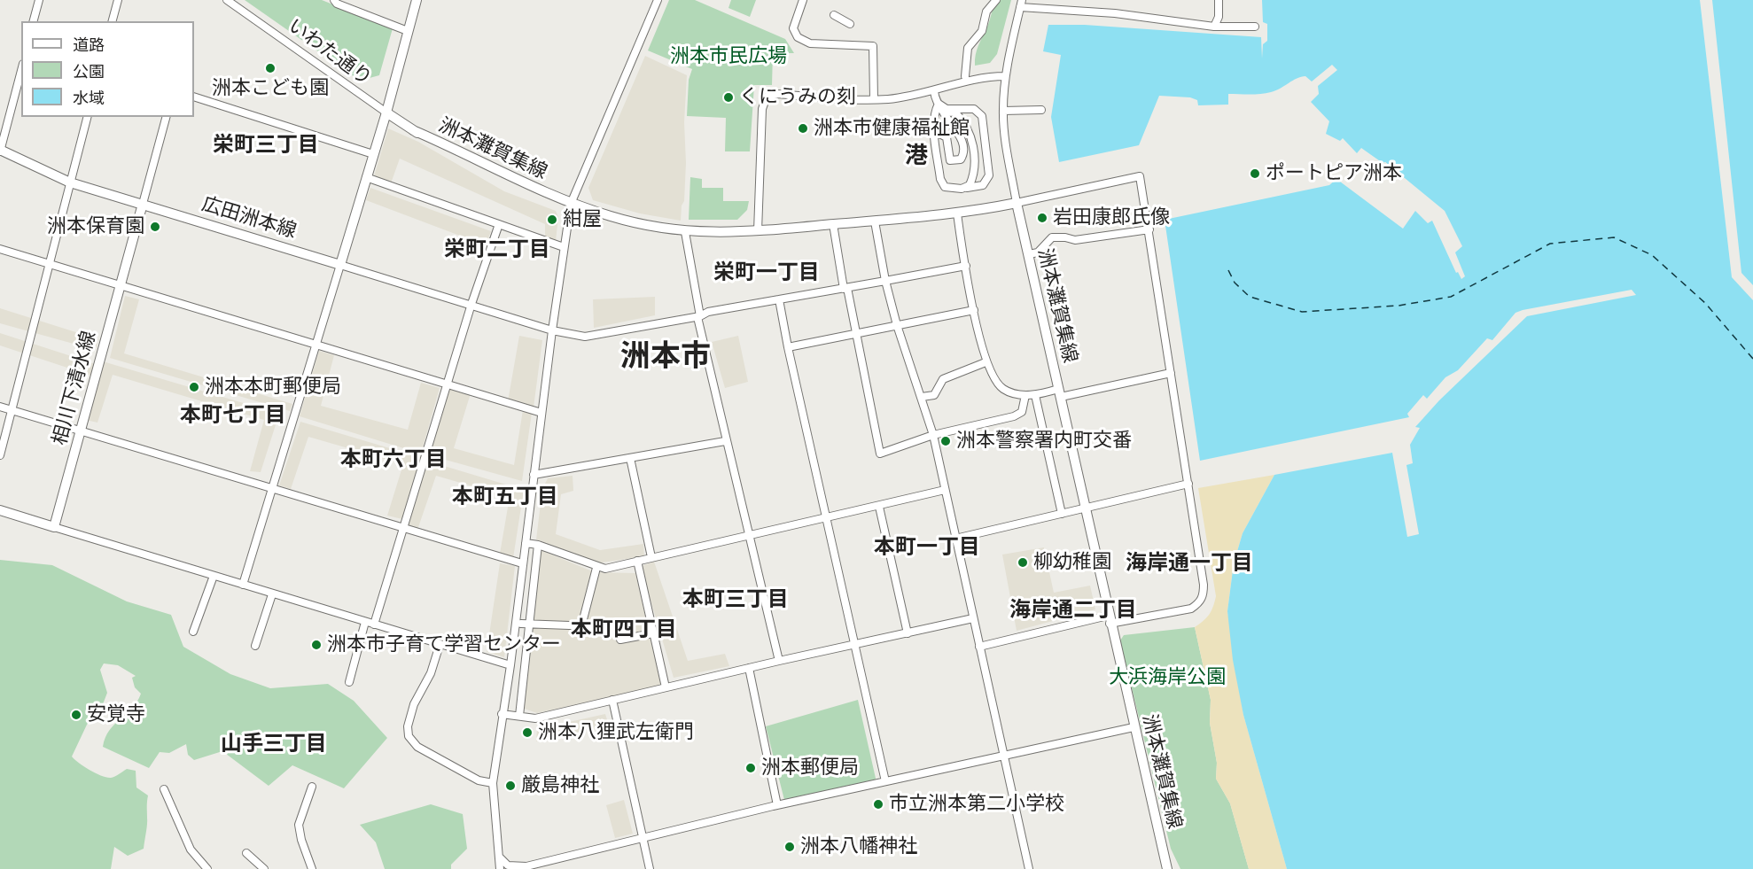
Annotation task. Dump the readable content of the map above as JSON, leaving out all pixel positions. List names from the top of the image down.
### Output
{
  "streets": {
    "main road": ["洲本灘賀集線", "広田洲本線", "相川下清水線"],
    "street": ["いわた通り"]
  },
  "crossings": [
    ["いわた通り", "洲本灘賀集線"],
    ["広田洲本線", "相川下清水線"]
  ],
  "districts": [
    "栄町三丁目",
    "港",
    "栄町二丁目",
    "栄町一丁目",
    "洲本市",
    "本町七丁目",
    "本町六丁目",
    "本町五丁目",
    "本町一丁目",
    "海岸通一丁目",
    "本町三丁目",
    "海岸通二丁目",
    "本町四丁目",
    "山手三丁目"
  ],
  "parks": ["洲本市民広場", "大浜海岸公園"],
  "places": [
    "洲本こども園",
    "くにうみの刻",
    "洲本市健康福祉館",
    "ポートピア洲本",
    "岩田康郎氏像",
    "紺屋",
    "洲本保育園",
    "洲本本町郵便局",
    "洲本警察署内町交番",
    "柳幼稚園",
    "洲本市子育て学習センター",
    "安覚寺",
    "洲本八狸武左衛門",
    "洲本郵便局",
    "厳島神社",
    "市立洲本第二小学校",
    "洲本八幡神社"
  ],
  "legend": ["道路", "公園", "水域"]
}
